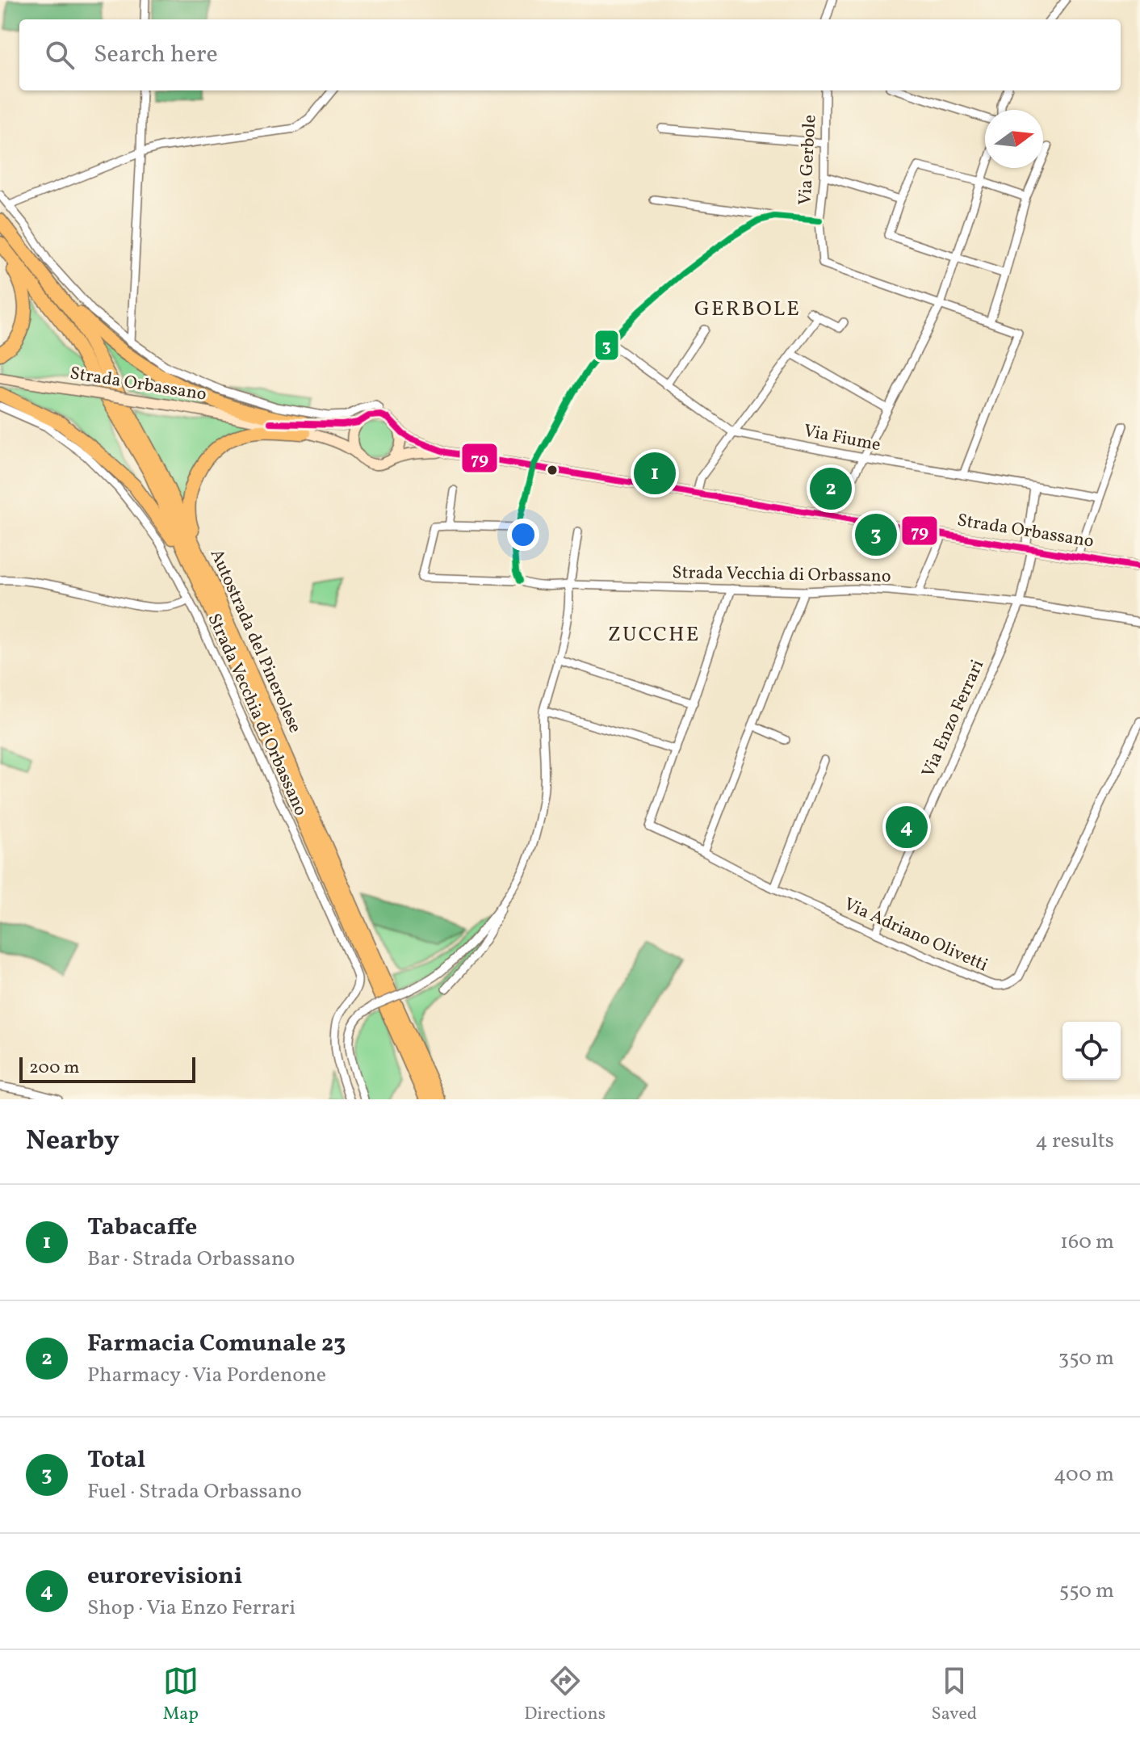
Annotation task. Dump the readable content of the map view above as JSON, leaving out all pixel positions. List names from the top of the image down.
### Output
{
  "streets": {
    "highway": ["Autostrada del Pinerolese"],
    "main road": ["Strada Orbassano"],
    "street": [
      "Via Gerbole",
      "Via Fiume",
      "Strada Vecchia di Orbassano",
      "Via Enzo Ferrari",
      "Via Adriano Olivetti"
    ]
  },
  "crossings": [
    ["Via Gerbole", "Strada Orbassano"],
    ["Via Gerbole", "Via Fiume"],
    ["Via Gerbole", "Strada Vecchia di Orbassano"],
    ["Strada Orbassano", "Via Enzo Ferrari"],
    ["Via Fiume", "Via Enzo Ferrari"],
    ["Strada Vecchia di Orbassano", "Via Enzo Ferrari"],
    ["Via Enzo Ferrari", "Via Adriano Olivetti"]
  ],
  "districts": ["GERBOLE", "ZUCCHE"],
  "lines": ["transit line 3", "transit line 79"],
  "scale_bar": "200 m",
  "north": "right",
  "page": {
    "search": "Search here",
    "pins": [
      "1",
      "2",
      "3",
      "4"
    ],
    "scale": "200 m",
    "heading": ["Nearby", "4 results"],
    "list": [
      {
        "mark": "1",
        "name": "Tabacaffe",
        "note": "Bar · Strada Orbassano",
        "value": "160 m"
      },
      {
        "mark": "2",
        "name": "Farmacia Comunale 23",
        "note": "Pharmacy · Via Pordenone",
        "value": "350 m"
      },
      {
        "mark": "3",
        "name": "Total",
        "note": "Fuel · Strada Orbassano",
        "value": "400 m"
      },
      {
        "mark": "4",
        "name": "eurorevisioni",
        "note": "Shop · Via Enzo Ferrari",
        "value": "550 m"
      }
    ],
    "nav": ["Map", "Directions", "Saved"]
  }
}
